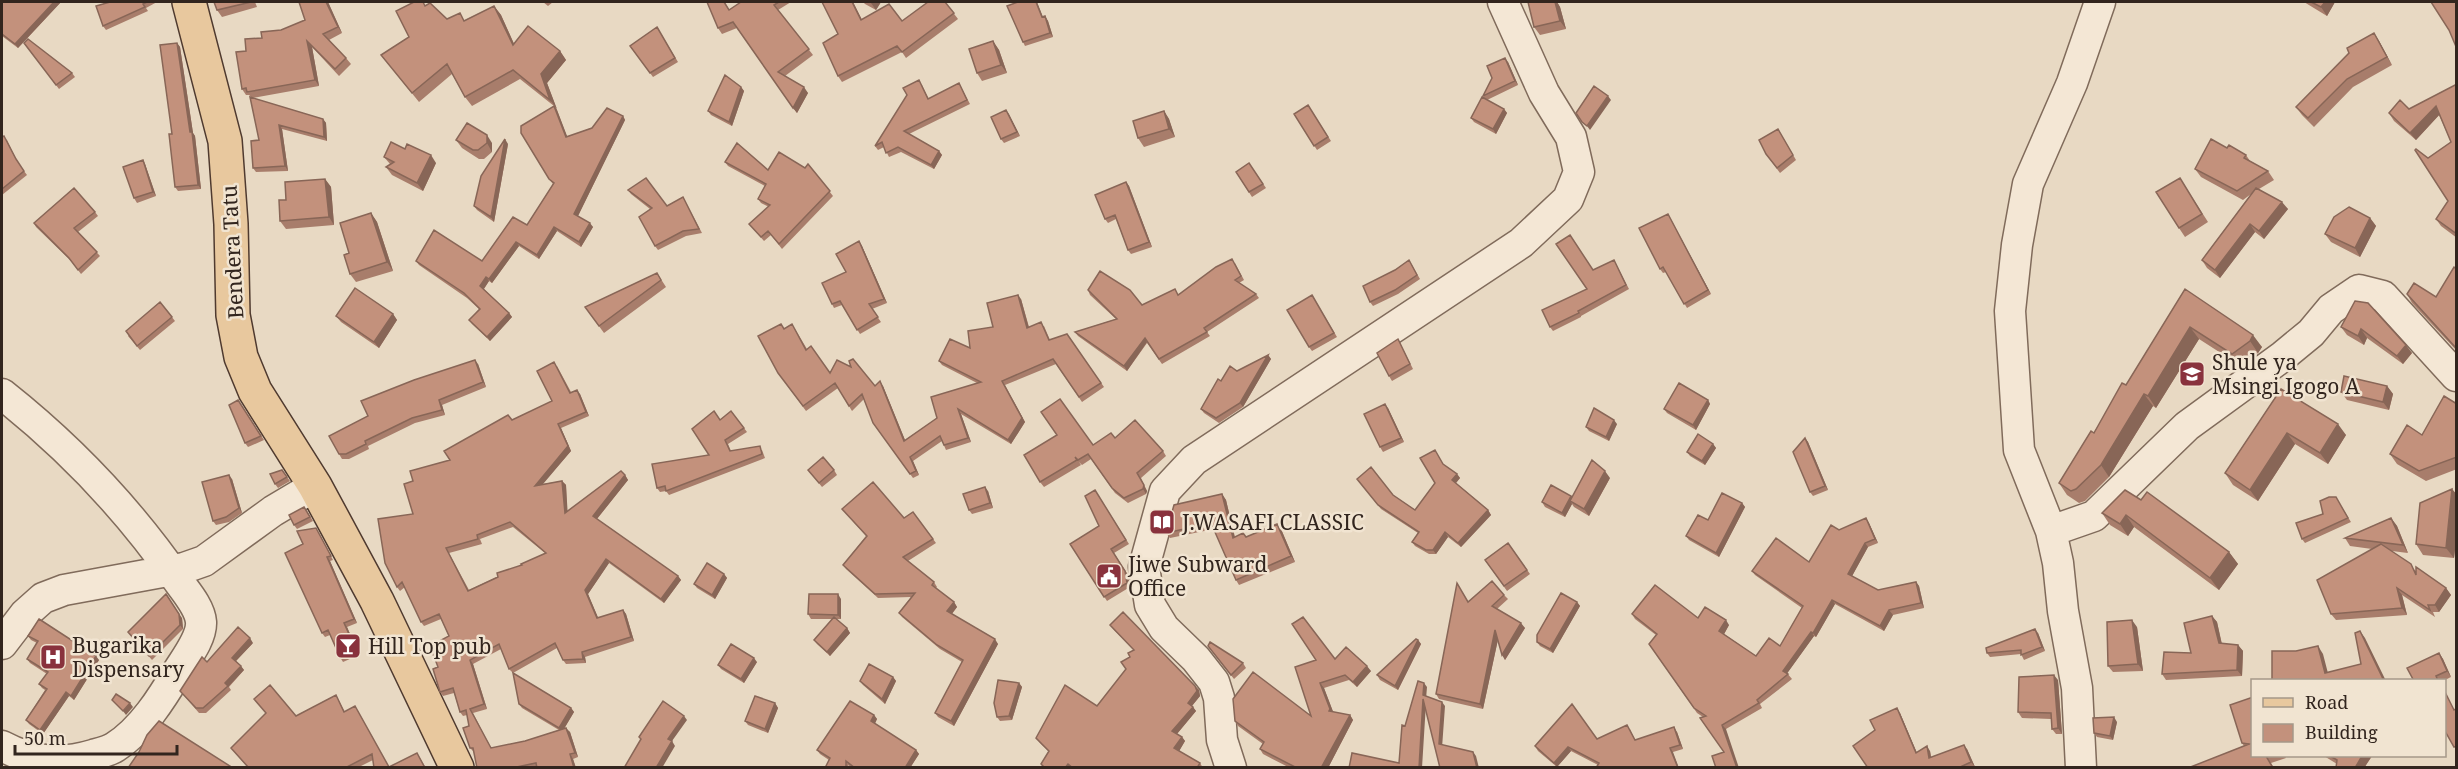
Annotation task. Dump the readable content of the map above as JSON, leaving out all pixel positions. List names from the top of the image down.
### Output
{
  "streets": {
    "main road": ["Bendera Tatu"]
  },
  "places": {
    "school or university": ["Shule ya Msingi Igogo A"],
    "library": ["J.WASAFI CLASSIC"],
    "public building": ["Jiwe Subward Office"],
    "bar": ["Hill Top pub"],
    "hospital": ["Bugarika Dispensary"]
  },
  "legend": ["Road", "Building"],
  "scale_bar": "50 m"
}
